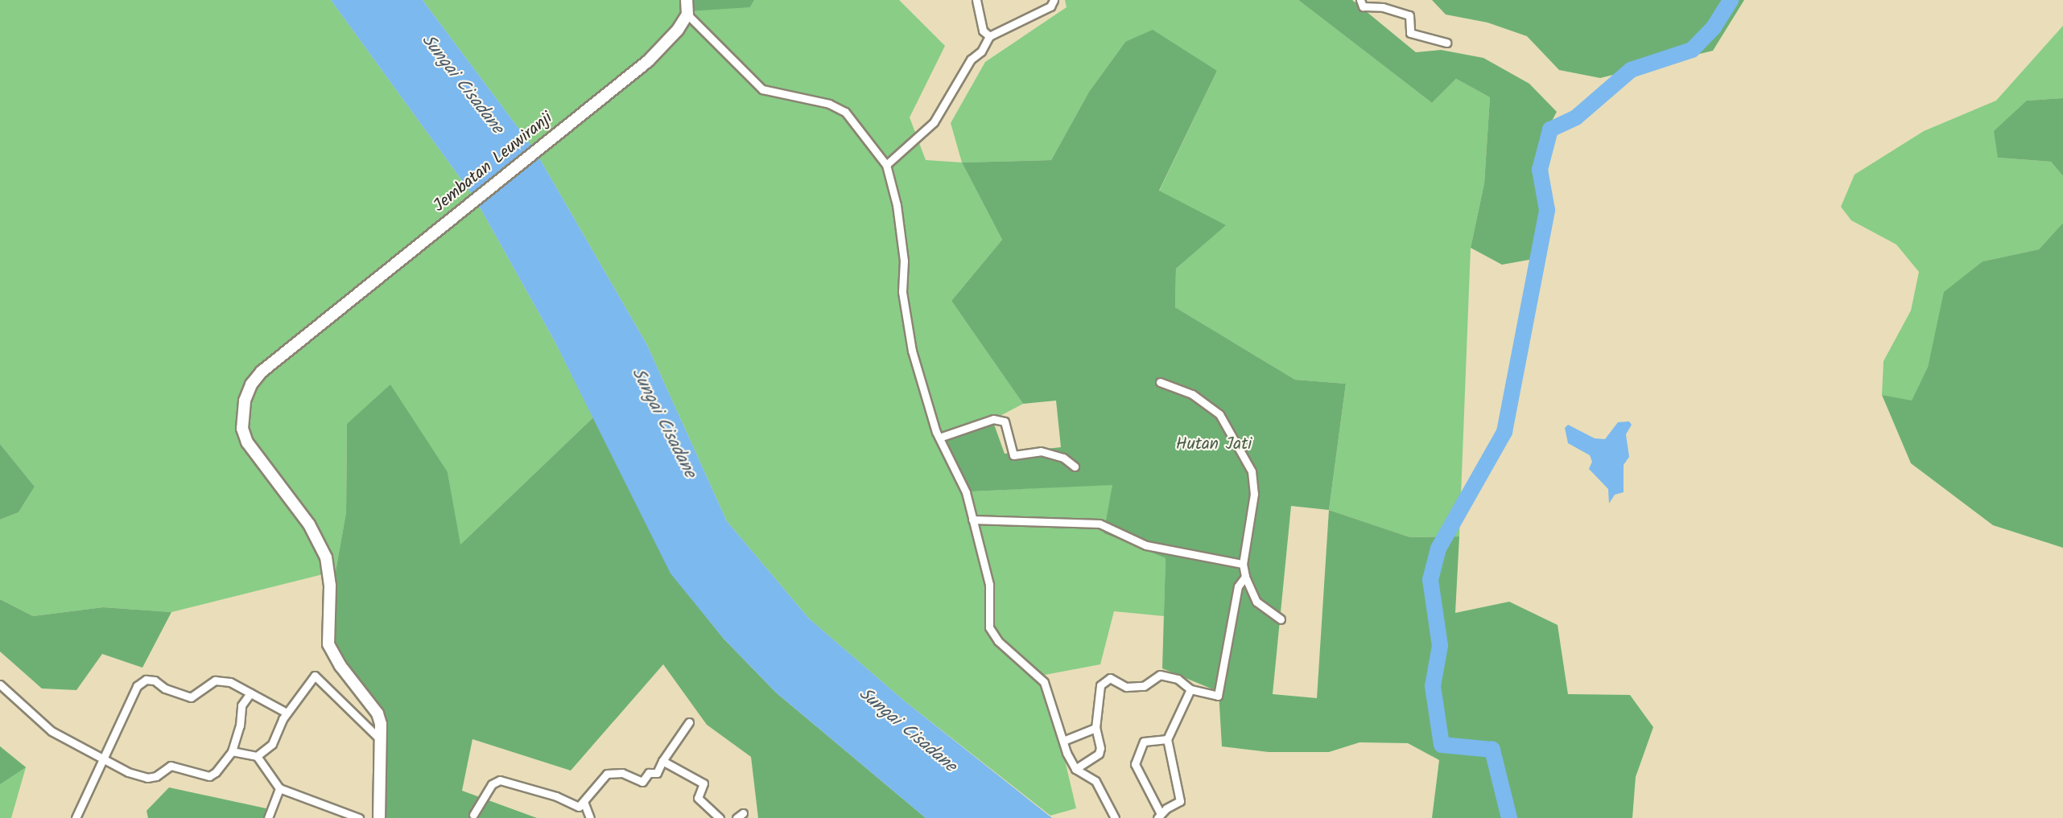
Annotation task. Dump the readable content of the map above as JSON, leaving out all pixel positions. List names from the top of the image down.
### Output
{
  "streets": {
    "main road": ["Jembatan Leuwiranji"]
  },
  "water": ["Sungai Cisadane"],
  "parks": ["Hutan Jati"]
}
